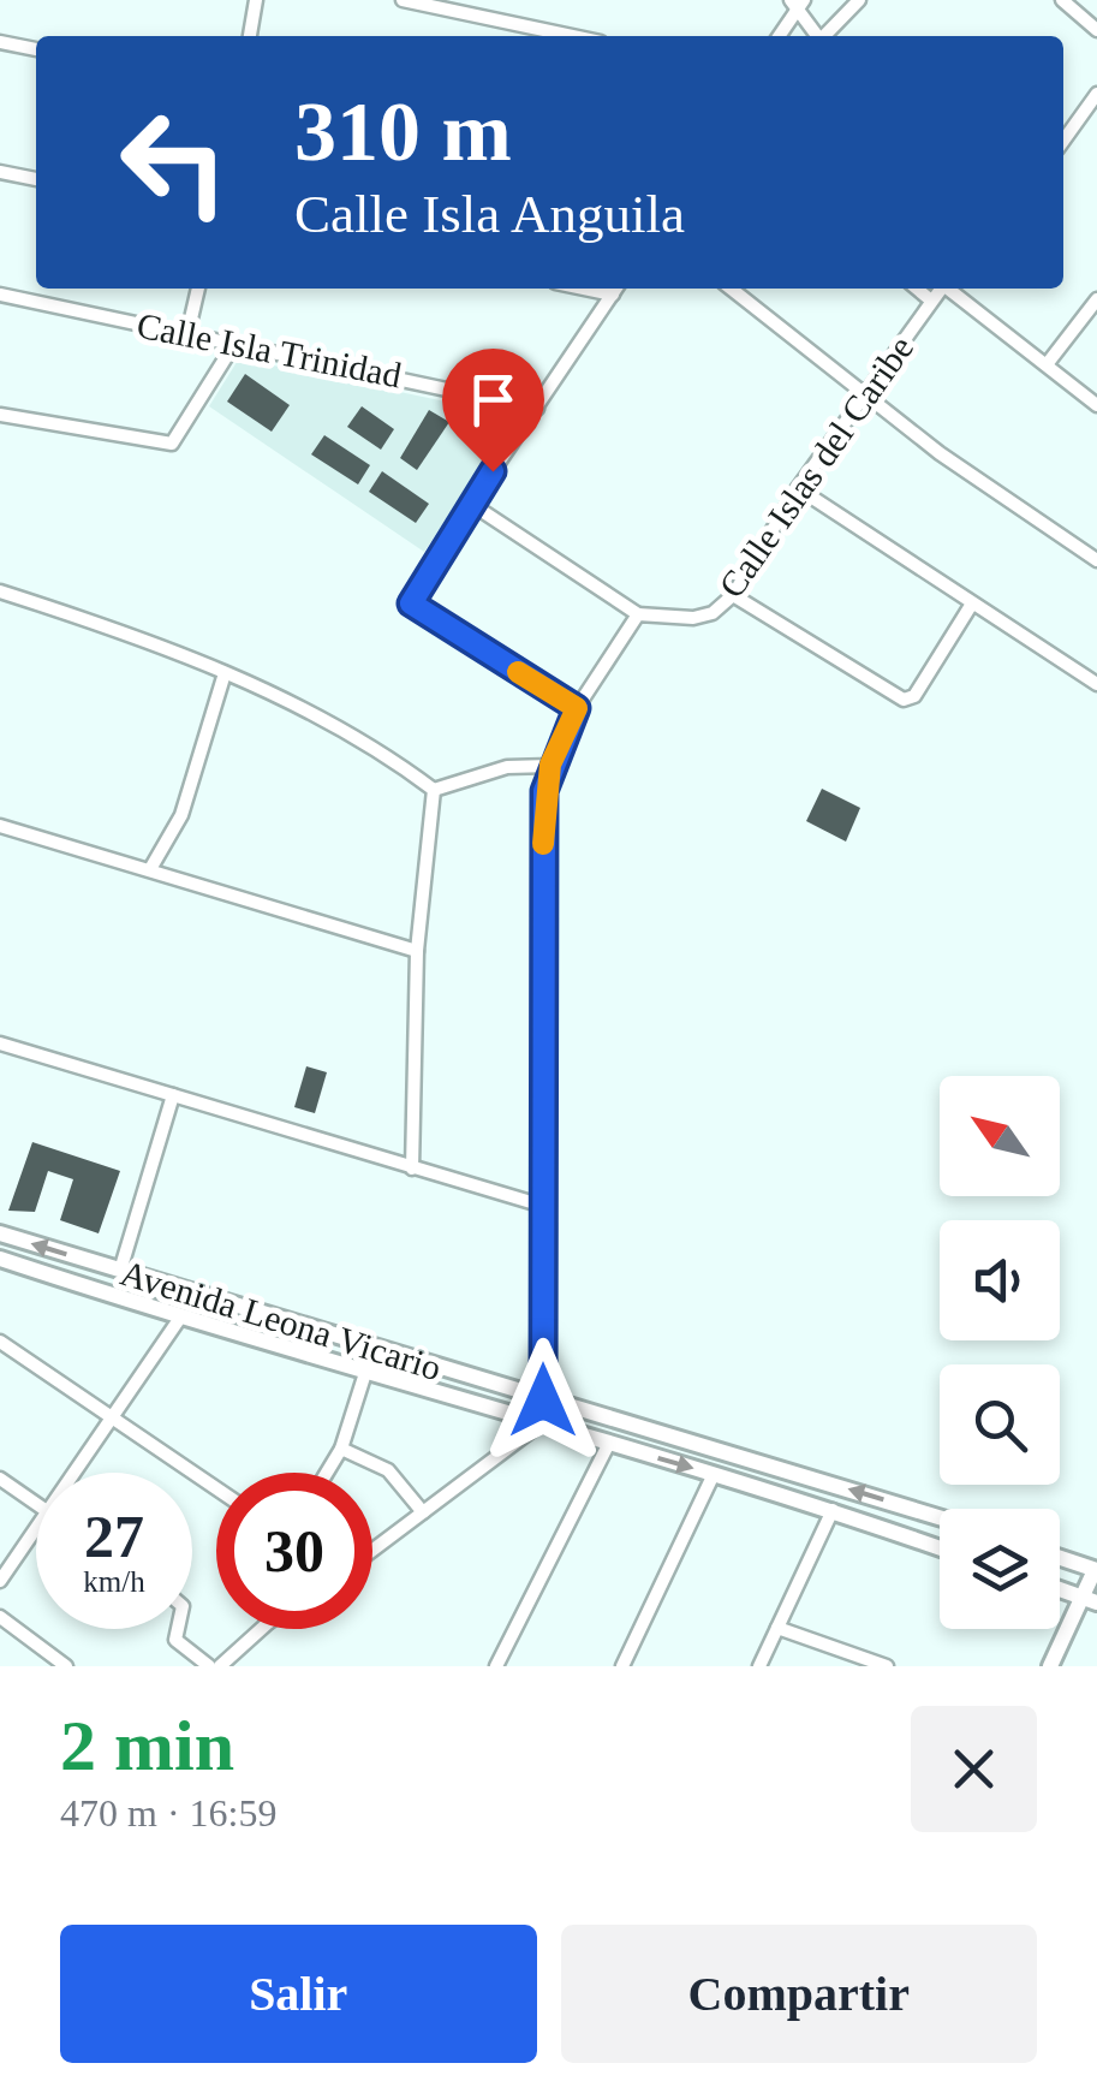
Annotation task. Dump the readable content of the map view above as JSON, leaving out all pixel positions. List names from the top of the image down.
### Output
{
  "streets": {
    "street": ["Calle Isla Trinidad", "Calle Islas del Caribe", "Avenida Leona Vicario"]
  },
  "north": "top left",
  "page": {
    "turn": ["310 m", "Calle Isla Anguila"],
    "speed": "27 km/h",
    "limit": "30",
    "heading": ["2 min", "470 m · 16:59"],
    "buttons": ["Salir", "Compartir"]
  }
}
